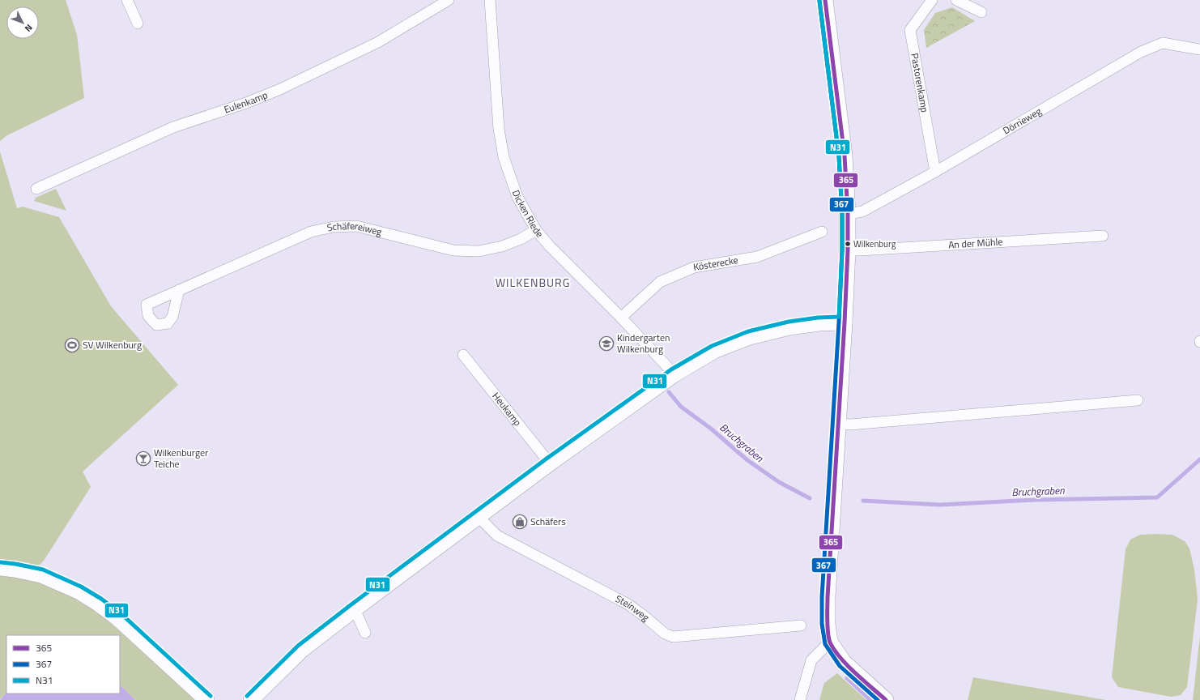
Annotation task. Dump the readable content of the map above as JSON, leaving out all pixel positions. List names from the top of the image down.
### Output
{
  "streets": {
    "street": [
      "Pastorenkamp",
      "Eulenkamp",
      "Dörrieweg",
      "Dicken Riede",
      "Schäfereiweg",
      "An der Mühle",
      "Kösterecke",
      "Heukamp",
      "Steinweg"
    ]
  },
  "crossings": [
    ["Pastorenkamp", "Dörrieweg"],
    ["Dicken Riede", "Schäfereiweg"],
    ["Dicken Riede", "Kösterecke"]
  ],
  "districts": ["WILKENBURG"],
  "water": ["Bruchgraben"],
  "places": {
    "other": ["Wilkenburg"],
    "school or university": ["Kindergarten Wilkenburg"],
    "sports": ["SV Wilkenburg"],
    "bar": ["Wilkenburger Teiche"],
    "shop": ["Schäfers"]
  },
  "lines": ["transit line 365", "transit line 367", "transit line N31"],
  "legend": ["365", "367", "N31"],
  "north": "bottom right"
}
